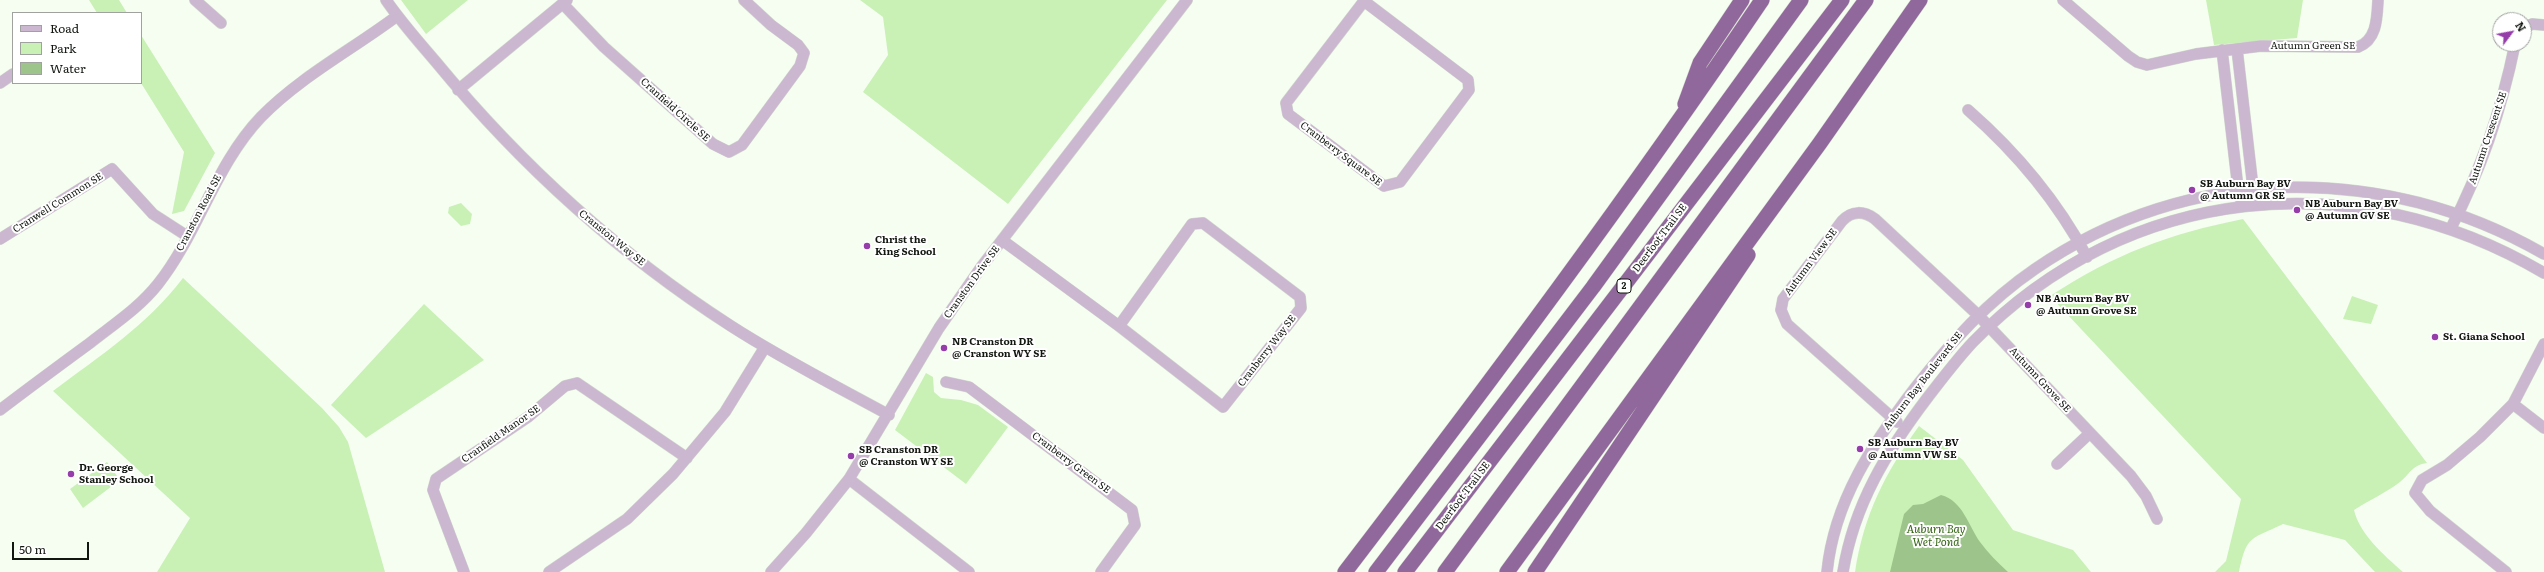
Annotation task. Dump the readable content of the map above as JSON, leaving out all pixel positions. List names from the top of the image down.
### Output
{
  "streets": {
    "highway": ["Deerfoot Trail SE", "2"],
    "street": [
      "Autumn Green SE",
      "Cranfield Circle SE",
      "Autumn Crescent SE",
      "Cranberry Square SE",
      "Cranwell Common SE",
      "Cranston Road SE",
      "Cranston Way SE",
      "Autumn View SE",
      "Cranston Drive SE",
      "Cranberry Way SE",
      "Autumn Grove SE",
      "Auburn Bay Boulevard SE",
      "Cranfield Manor SE",
      "Cranberry Green SE"
    ]
  },
  "crossings": [
    ["Cranfield Circle SE", "Cranston Way SE"],
    ["Autumn Crescent SE", "Auburn Bay Boulevard SE"],
    ["Cranwell Common SE", "Cranston Road SE"],
    ["Cranston Road SE", "Cranston Way SE"],
    ["Cranston Way SE", "Cranston Drive SE"],
    ["Autumn View SE", "Autumn Grove SE"],
    ["Autumn View SE", "Auburn Bay Boulevard SE"],
    ["Cranston Drive SE", "Cranberry Way SE"],
    ["Autumn Grove SE", "Auburn Bay Boulevard SE"]
  ],
  "water": ["Auburn Bay Wet Pond"],
  "places": [
    "SB Auburn Bay BV @ Autumn GR SE",
    "NB Auburn Bay BV @ Autumn GV SE",
    "Christ the King School",
    "NB Auburn Bay BV @ Autumn Grove SE",
    "St. Giana School",
    "NB Cranston DR @ Cranston WY SE",
    "SB Auburn Bay BV @ Autumn VW SE",
    "SB Cranston DR @ Cranston WY SE",
    "Dr. George Stanley School"
  ],
  "legend": ["Road", "Park", "Water"],
  "scale_bar": "50 m",
  "north": "top right"
}
